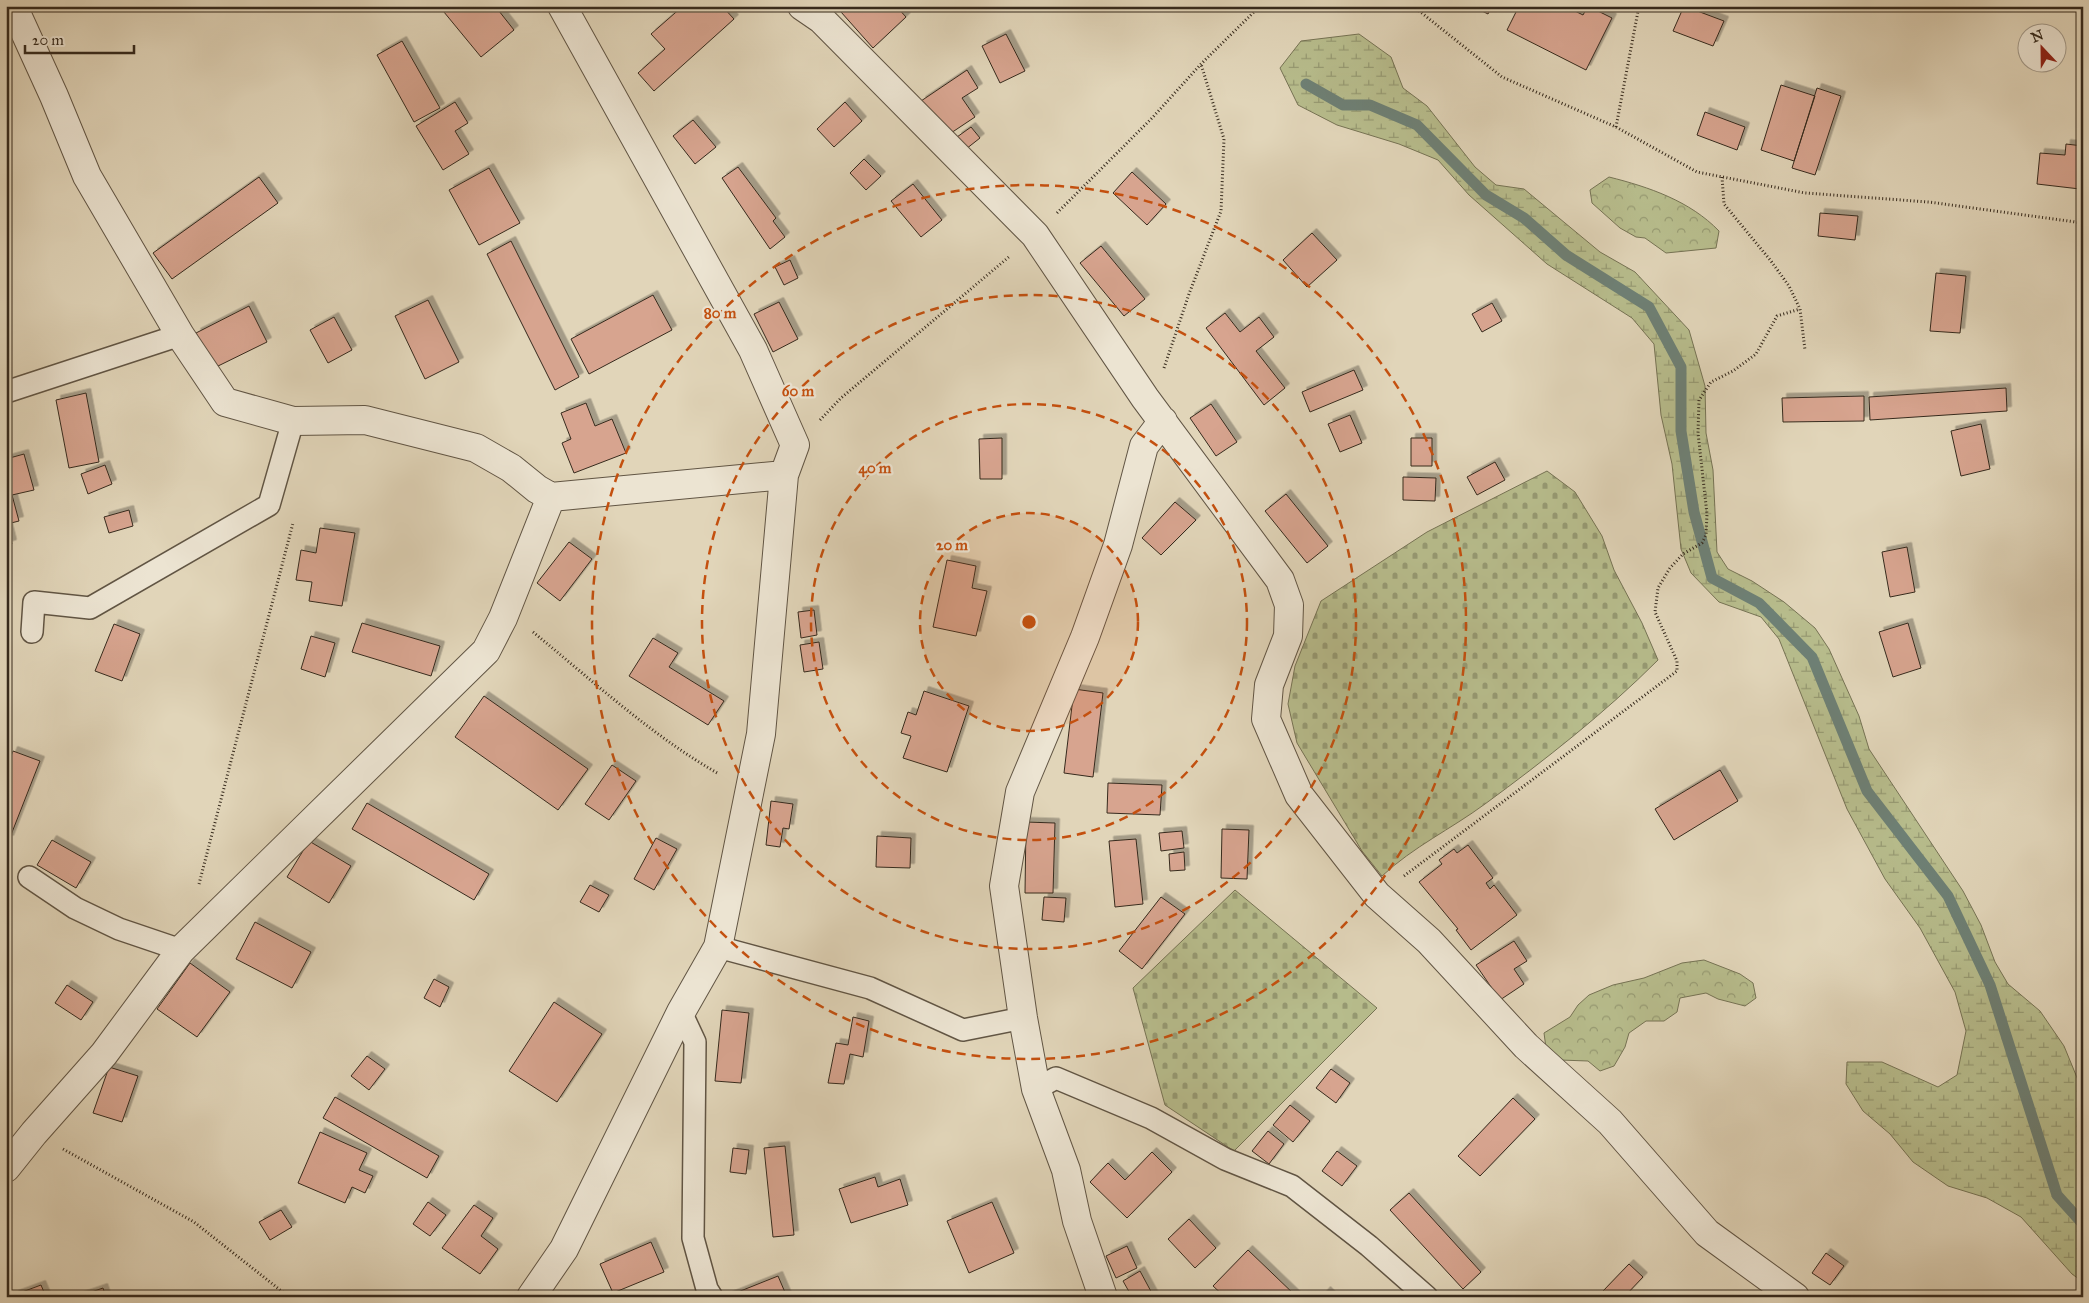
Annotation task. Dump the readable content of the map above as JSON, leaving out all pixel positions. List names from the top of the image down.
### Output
{
  "scale_bar": "20 m",
  "north": "top",
  "rings": [
    "80 m",
    "60 m",
    "40 m",
    "20 m"
  ]
}
